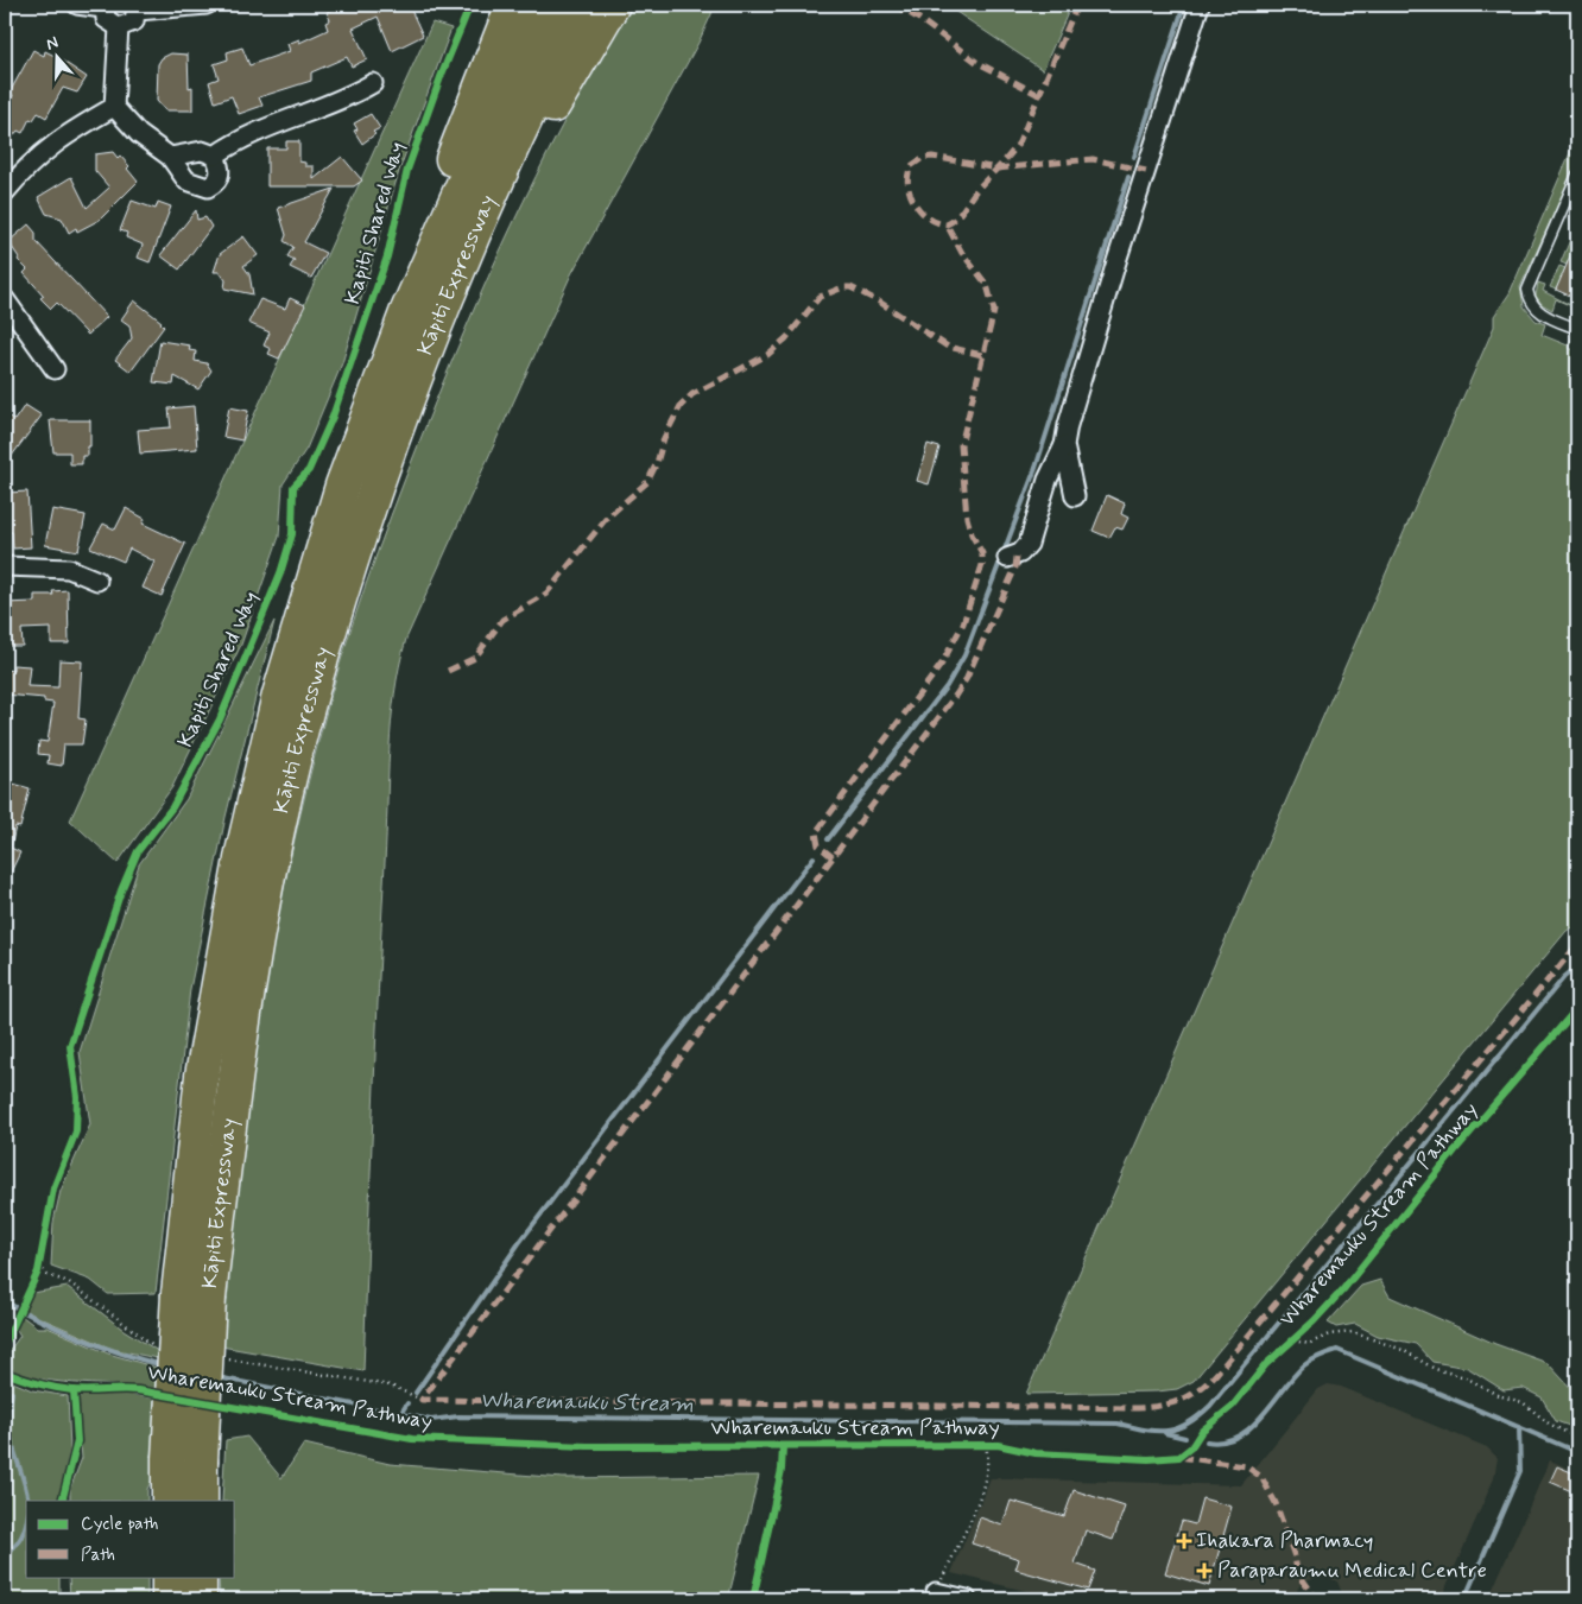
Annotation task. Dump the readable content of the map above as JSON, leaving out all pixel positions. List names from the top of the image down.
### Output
{
  "streets": {
    "highway": ["Kāpiti Expressway"],
    "cycle path": ["Kapiti Shared Way", "Wharemauku Stream Pathway"]
  },
  "water": ["Wharemauku Stream"],
  "places": {
    "health": ["Ihakara Pharmacy", "Paraparaumu Medical Centre"]
  },
  "legend": ["Cycle path", "Path"],
  "north": "top"
}
